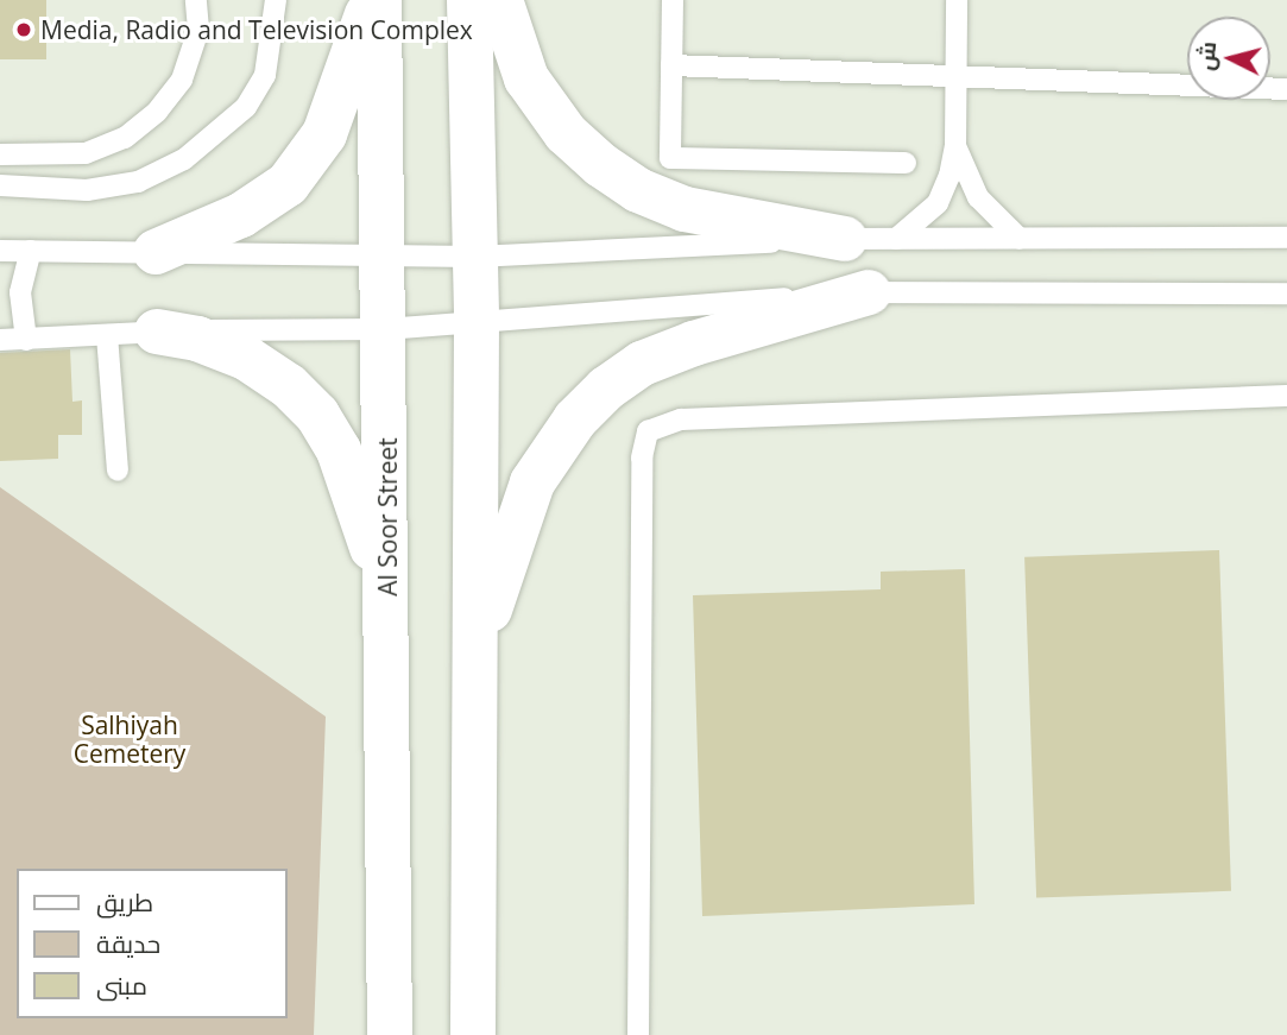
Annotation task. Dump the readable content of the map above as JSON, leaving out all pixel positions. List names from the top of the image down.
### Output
{
  "streets": {
    "main road": ["Al Soor Street"]
  },
  "parks": ["Salhiyah Cemetery"],
  "places": ["Media, Radio and Television Complex"],
  "legend": ["طريق", "حديقة", "مبنى"],
  "north": "left"
}
